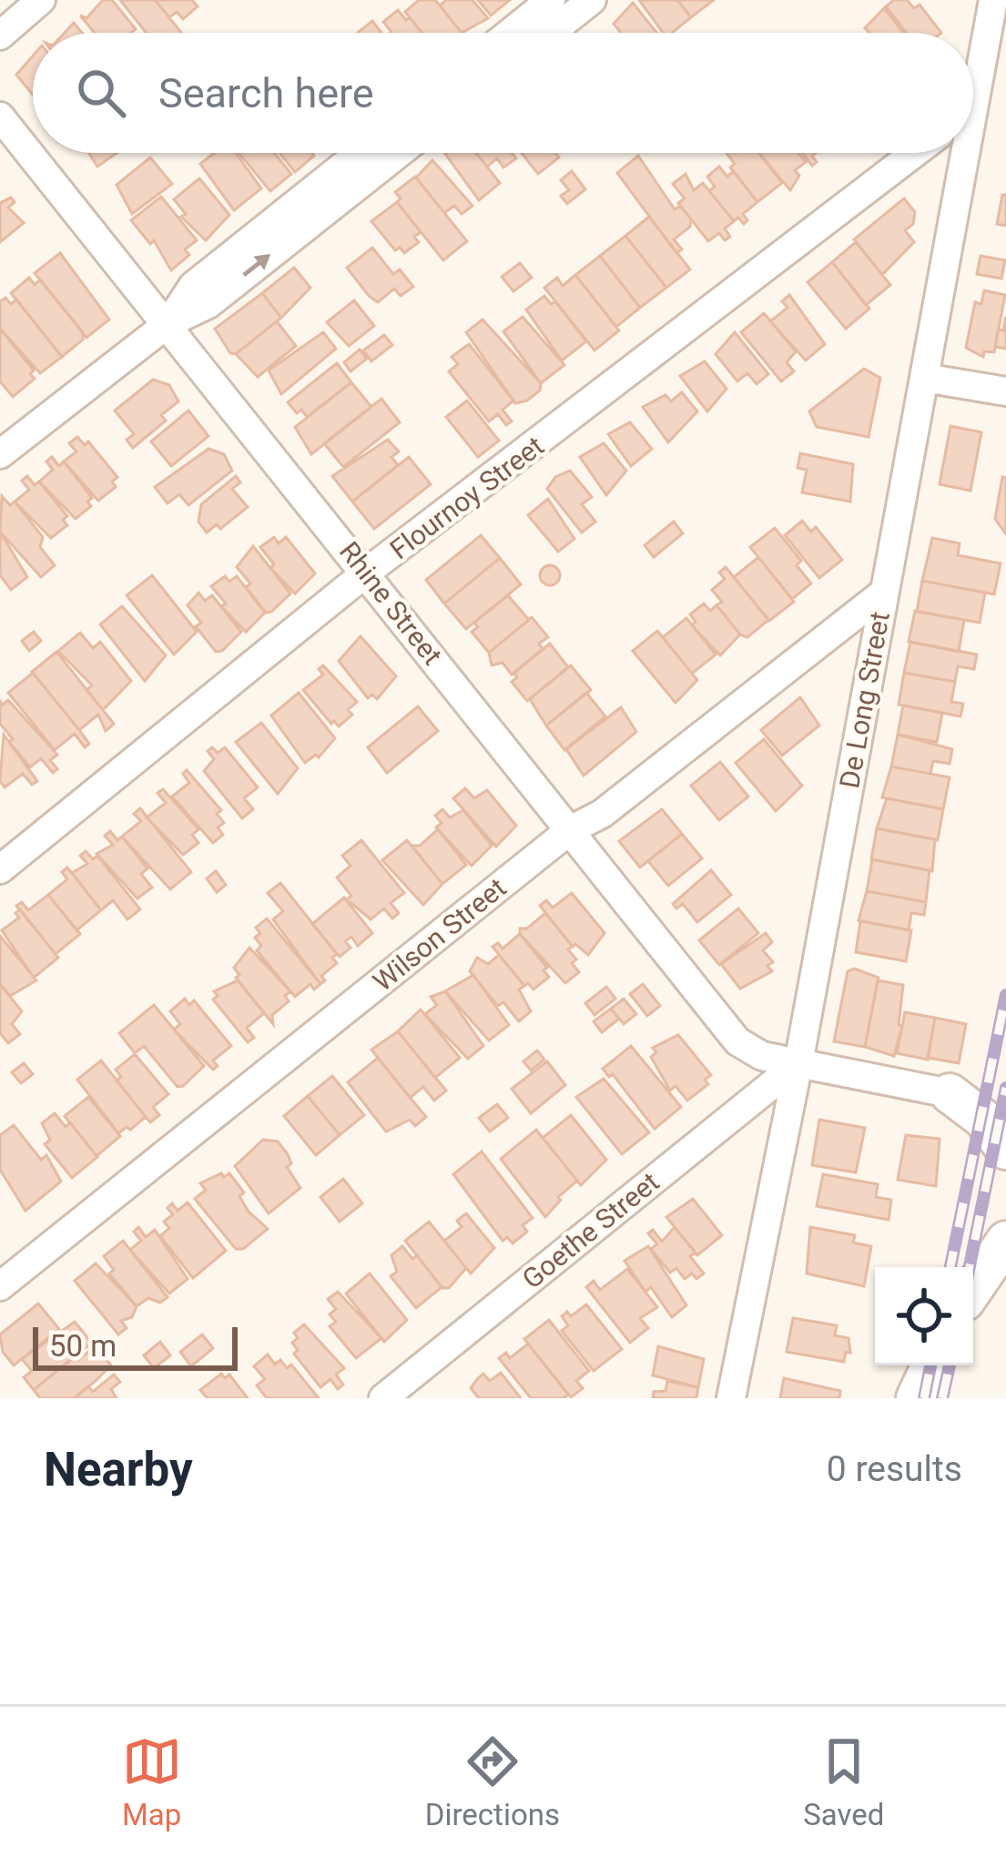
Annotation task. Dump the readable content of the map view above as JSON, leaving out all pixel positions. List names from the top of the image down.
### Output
{
  "streets": {
    "street": [
      "Flournoy Street",
      "Rhine Street",
      "De Long Street",
      "Wilson Street",
      "Goethe Street"
    ]
  },
  "crossings": [
    ["Flournoy Street", "Rhine Street"],
    ["Rhine Street", "De Long Street"],
    ["Rhine Street", "Wilson Street"],
    ["Rhine Street", "Goethe Street"],
    ["De Long Street", "Wilson Street"],
    ["De Long Street", "Goethe Street"]
  ],
  "scale_bar": "50 m",
  "page": {
    "search": "Search here",
    "scale": "50 m",
    "heading": ["Nearby", "0 results"],
    "nav": ["Map", "Directions", "Saved"]
  }
}
